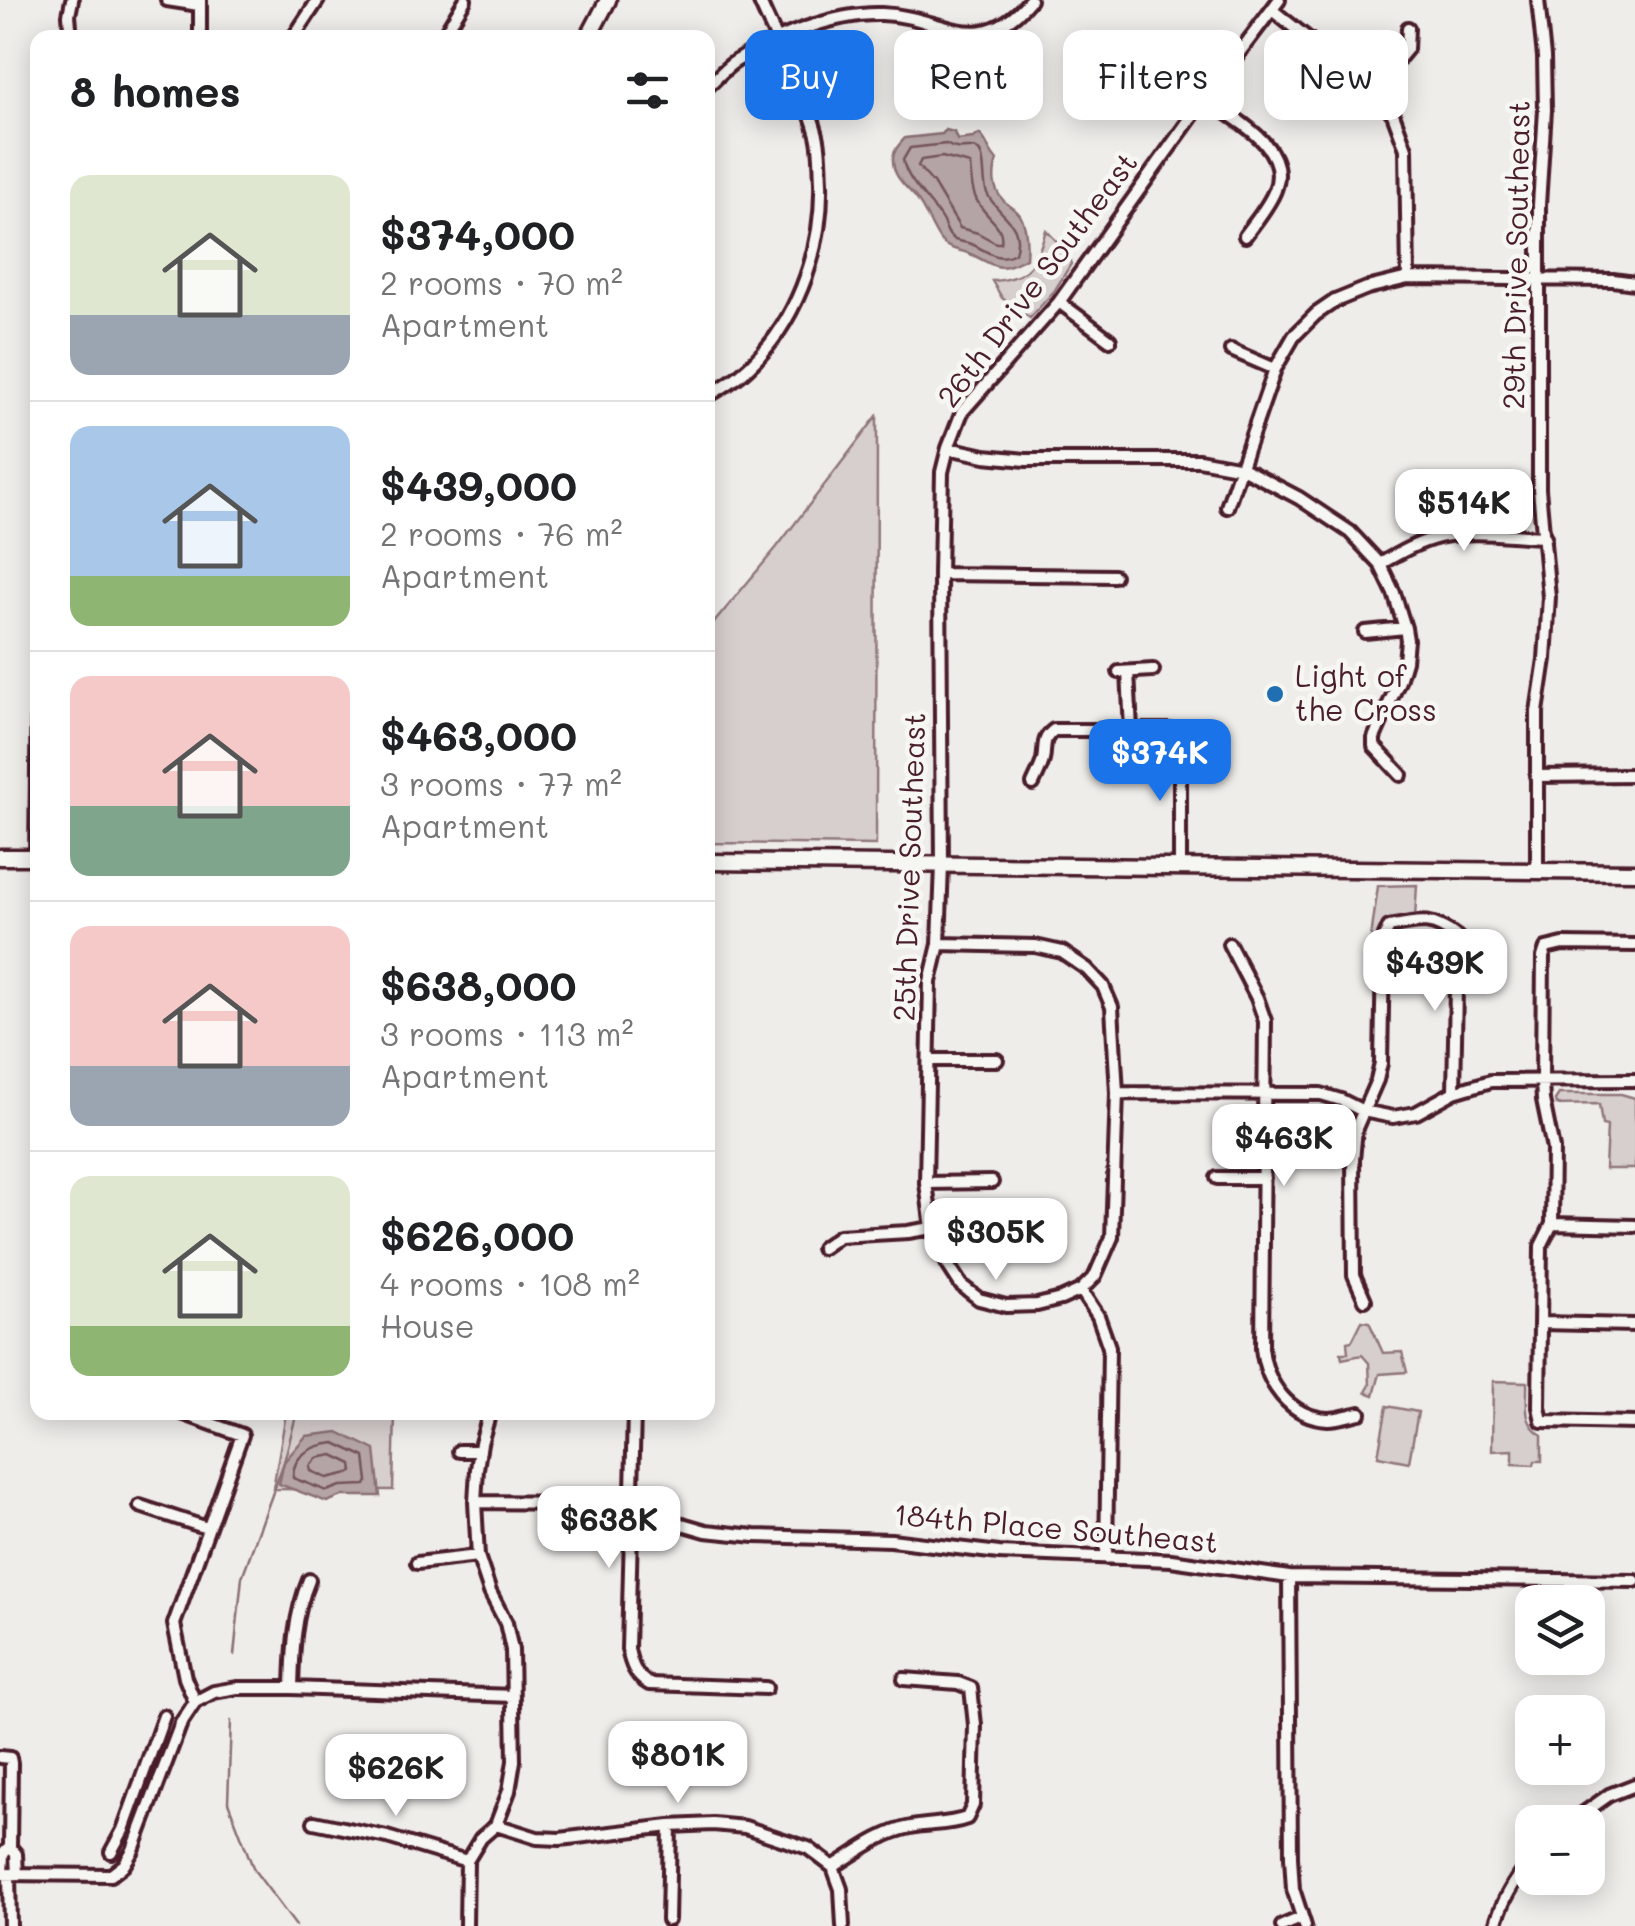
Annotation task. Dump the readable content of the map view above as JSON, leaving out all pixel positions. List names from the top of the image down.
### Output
{
  "streets": {
    "street": [
      "29th Drive Southeast",
      "26th Drive Southeast",
      "25th Drive Southeast",
      "184th Place Southeast"
    ]
  },
  "crossings": [
    ["26th Drive Southeast", "25th Drive Southeast"]
  ],
  "places": ["Light of the Cross"],
  "page": {
    "chip": [
      "Buy",
      "Rent",
      "Filters",
      "New"
    ],
    "heading": "8 homes",
    "list": [
      {
        "name": "$374,000",
        "note": "2 rooms · 70 m² · Apartment"
      },
      {
        "name": "$439,000",
        "note": "2 rooms · 76 m² · Apartment"
      },
      {
        "name": "$463,000",
        "note": "3 rooms · 77 m² · Apartment"
      },
      {
        "name": "$638,000",
        "note": "3 rooms · 113 m² · Apartment"
      },
      {
        "name": "$626,000",
        "note": "4 rooms · 108 m² · House"
      }
    ],
    "price": [
      "$514K",
      "$374K",
      "$439K",
      "$463K",
      "$305K",
      "$638K",
      "$801K",
      "$626K"
    ],
    "map_buttons": ["+", "−"]
  }
}
